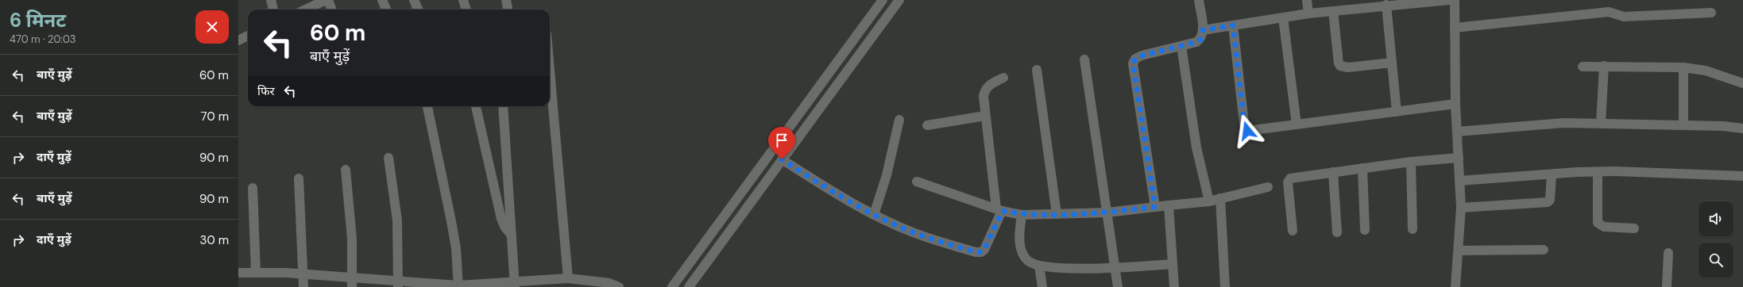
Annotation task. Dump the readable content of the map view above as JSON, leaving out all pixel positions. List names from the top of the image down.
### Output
{
  "page": {
    "heading": ["6 मिनट", "470 m · 20:03"],
    "turn": ["60 m", "बाएँ मुड़ें"],
    "list": [
      {
        "name": "बाएँ मुड़ें",
        "value": "60 m"
      },
      {
        "name": "बाएँ मुड़ें",
        "value": "70 m"
      },
      {
        "name": "दाएँ मुड़ें",
        "value": "90 m"
      },
      {
        "name": "बाएँ मुड़ें",
        "value": "90 m"
      },
      {
        "name": "दाएँ मुड़ें",
        "value": "30 m"
      }
    ],
    "then": "फिर"
  }
}
